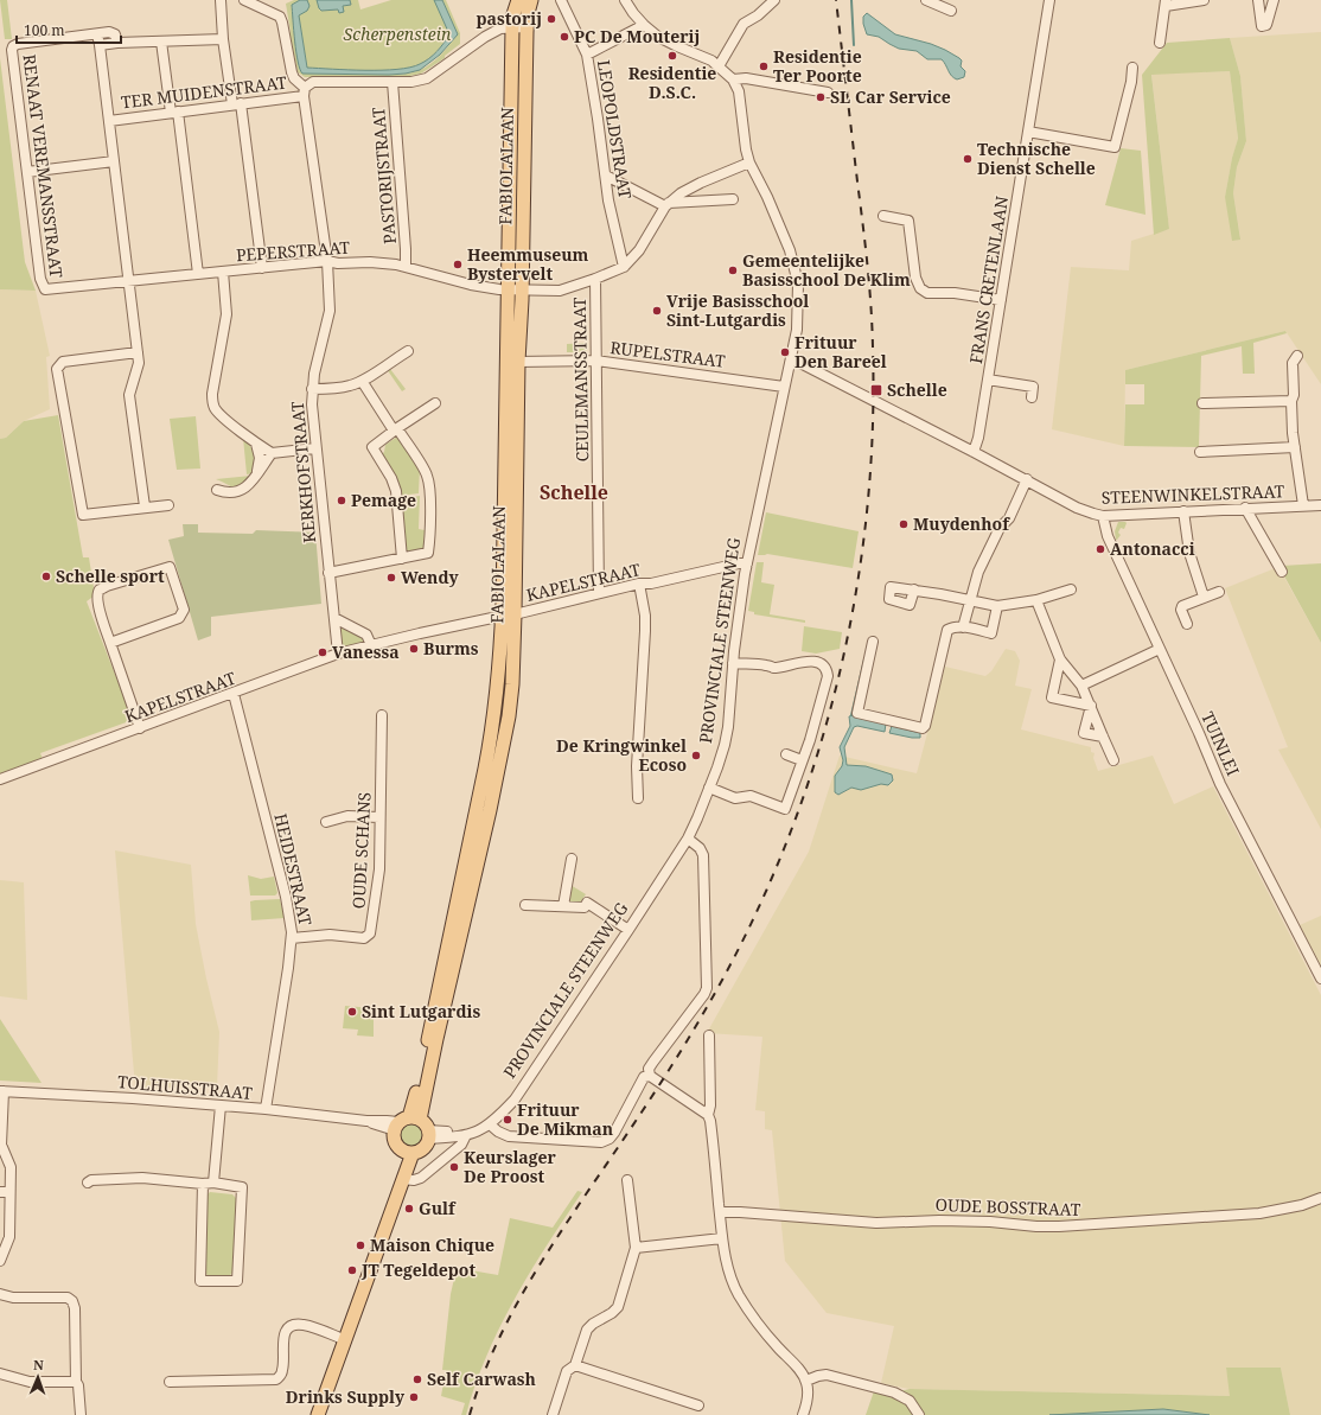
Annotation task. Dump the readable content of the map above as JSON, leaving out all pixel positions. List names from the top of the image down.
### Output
{
  "streets": {
    "main road": ["FABIOLALAAN"],
    "street": [
      "TER MUIDENSTRAAT",
      "LEOPOLDSTRAAT",
      "RENAAT VEREMANSSTRAAT",
      "PASTORIJSTRAAT",
      "PEPERSTRAAT",
      "FRANS CRETENLAAN",
      "RUPELSTRAAT",
      "CEULEMANSSTRAAT",
      "KERKHOFSTRAAT",
      "STEENWINKELSTRAAT",
      "KAPELSTRAAT",
      "PROVINCIALE STEENWEG",
      "TUINLEI",
      "OUDE SCHANS",
      "HEIDESTRAAT",
      "TOLHUISSTRAAT",
      "OUDE BOSSTRAAT"
    ]
  },
  "crossings": [
    ["TER MUIDENSTRAAT", "FABIOLALAAN"],
    ["TER MUIDENSTRAAT", "PASTORIJSTRAAT"],
    ["TER MUIDENSTRAAT", "KERKHOFSTRAAT"],
    ["LEOPOLDSTRAAT", "PEPERSTRAAT"],
    ["RENAAT VEREMANSSTRAAT", "PEPERSTRAAT"],
    ["FABIOLALAAN", "PEPERSTRAAT"],
    ["FABIOLALAAN", "RUPELSTRAAT"],
    ["FABIOLALAAN", "KAPELSTRAAT"],
    ["FABIOLALAAN", "TOLHUISSTRAAT"],
    ["PASTORIJSTRAAT", "PEPERSTRAAT"],
    ["PEPERSTRAAT", "CEULEMANSSTRAAT"],
    ["PEPERSTRAAT", "KERKHOFSTRAAT"],
    ["PEPERSTRAAT", "PROVINCIALE STEENWEG"],
    ["FRANS CRETENLAAN", "STEENWINKELSTRAAT"],
    ["RUPELSTRAAT", "CEULEMANSSTRAAT"],
    ["RUPELSTRAAT", "PROVINCIALE STEENWEG"],
    ["CEULEMANSSTRAAT", "KAPELSTRAAT"],
    ["KERKHOFSTRAAT", "KAPELSTRAAT"],
    ["STEENWINKELSTRAAT", "PROVINCIALE STEENWEG"],
    ["STEENWINKELSTRAAT", "TUINLEI"],
    ["KAPELSTRAAT", "PROVINCIALE STEENWEG"],
    ["KAPELSTRAAT", "HEIDESTRAAT"],
    ["OUDE SCHANS", "HEIDESTRAAT"],
    ["HEIDESTRAAT", "TOLHUISSTRAAT"]
  ],
  "districts": ["Schelle"],
  "parks": ["Scherpenstein"],
  "places": {
    "other": [
      "pastorij",
      "PC De Mouterij",
      "Residentie D.S.C.",
      "Residentie Ter Poorte",
      "SL Car Service",
      "Technische Dienst Schelle",
      "Heemmuseum Bystervelt",
      "Gemeentelijke Basisschool De Klim",
      "Vrije Basisschool Sint-Lutgardis",
      "Frituur Den Bareel",
      "Pemage",
      "Muydenhof",
      "Antonacci",
      "Schelle sport",
      "Wendy",
      "Burms",
      "Vanessa",
      "De Kringwinkel Ecoso",
      "Sint Lutgardis",
      "Frituur De Mikman",
      "Keurslager De Proost",
      "Gulf",
      "Maison Chique",
      "JT Tegeldepot",
      "Self Carwash",
      "Drinks Supply"
    ],
    "transit": ["Schelle"]
  },
  "scale_bar": "100 m",
  "north": "top"
}
